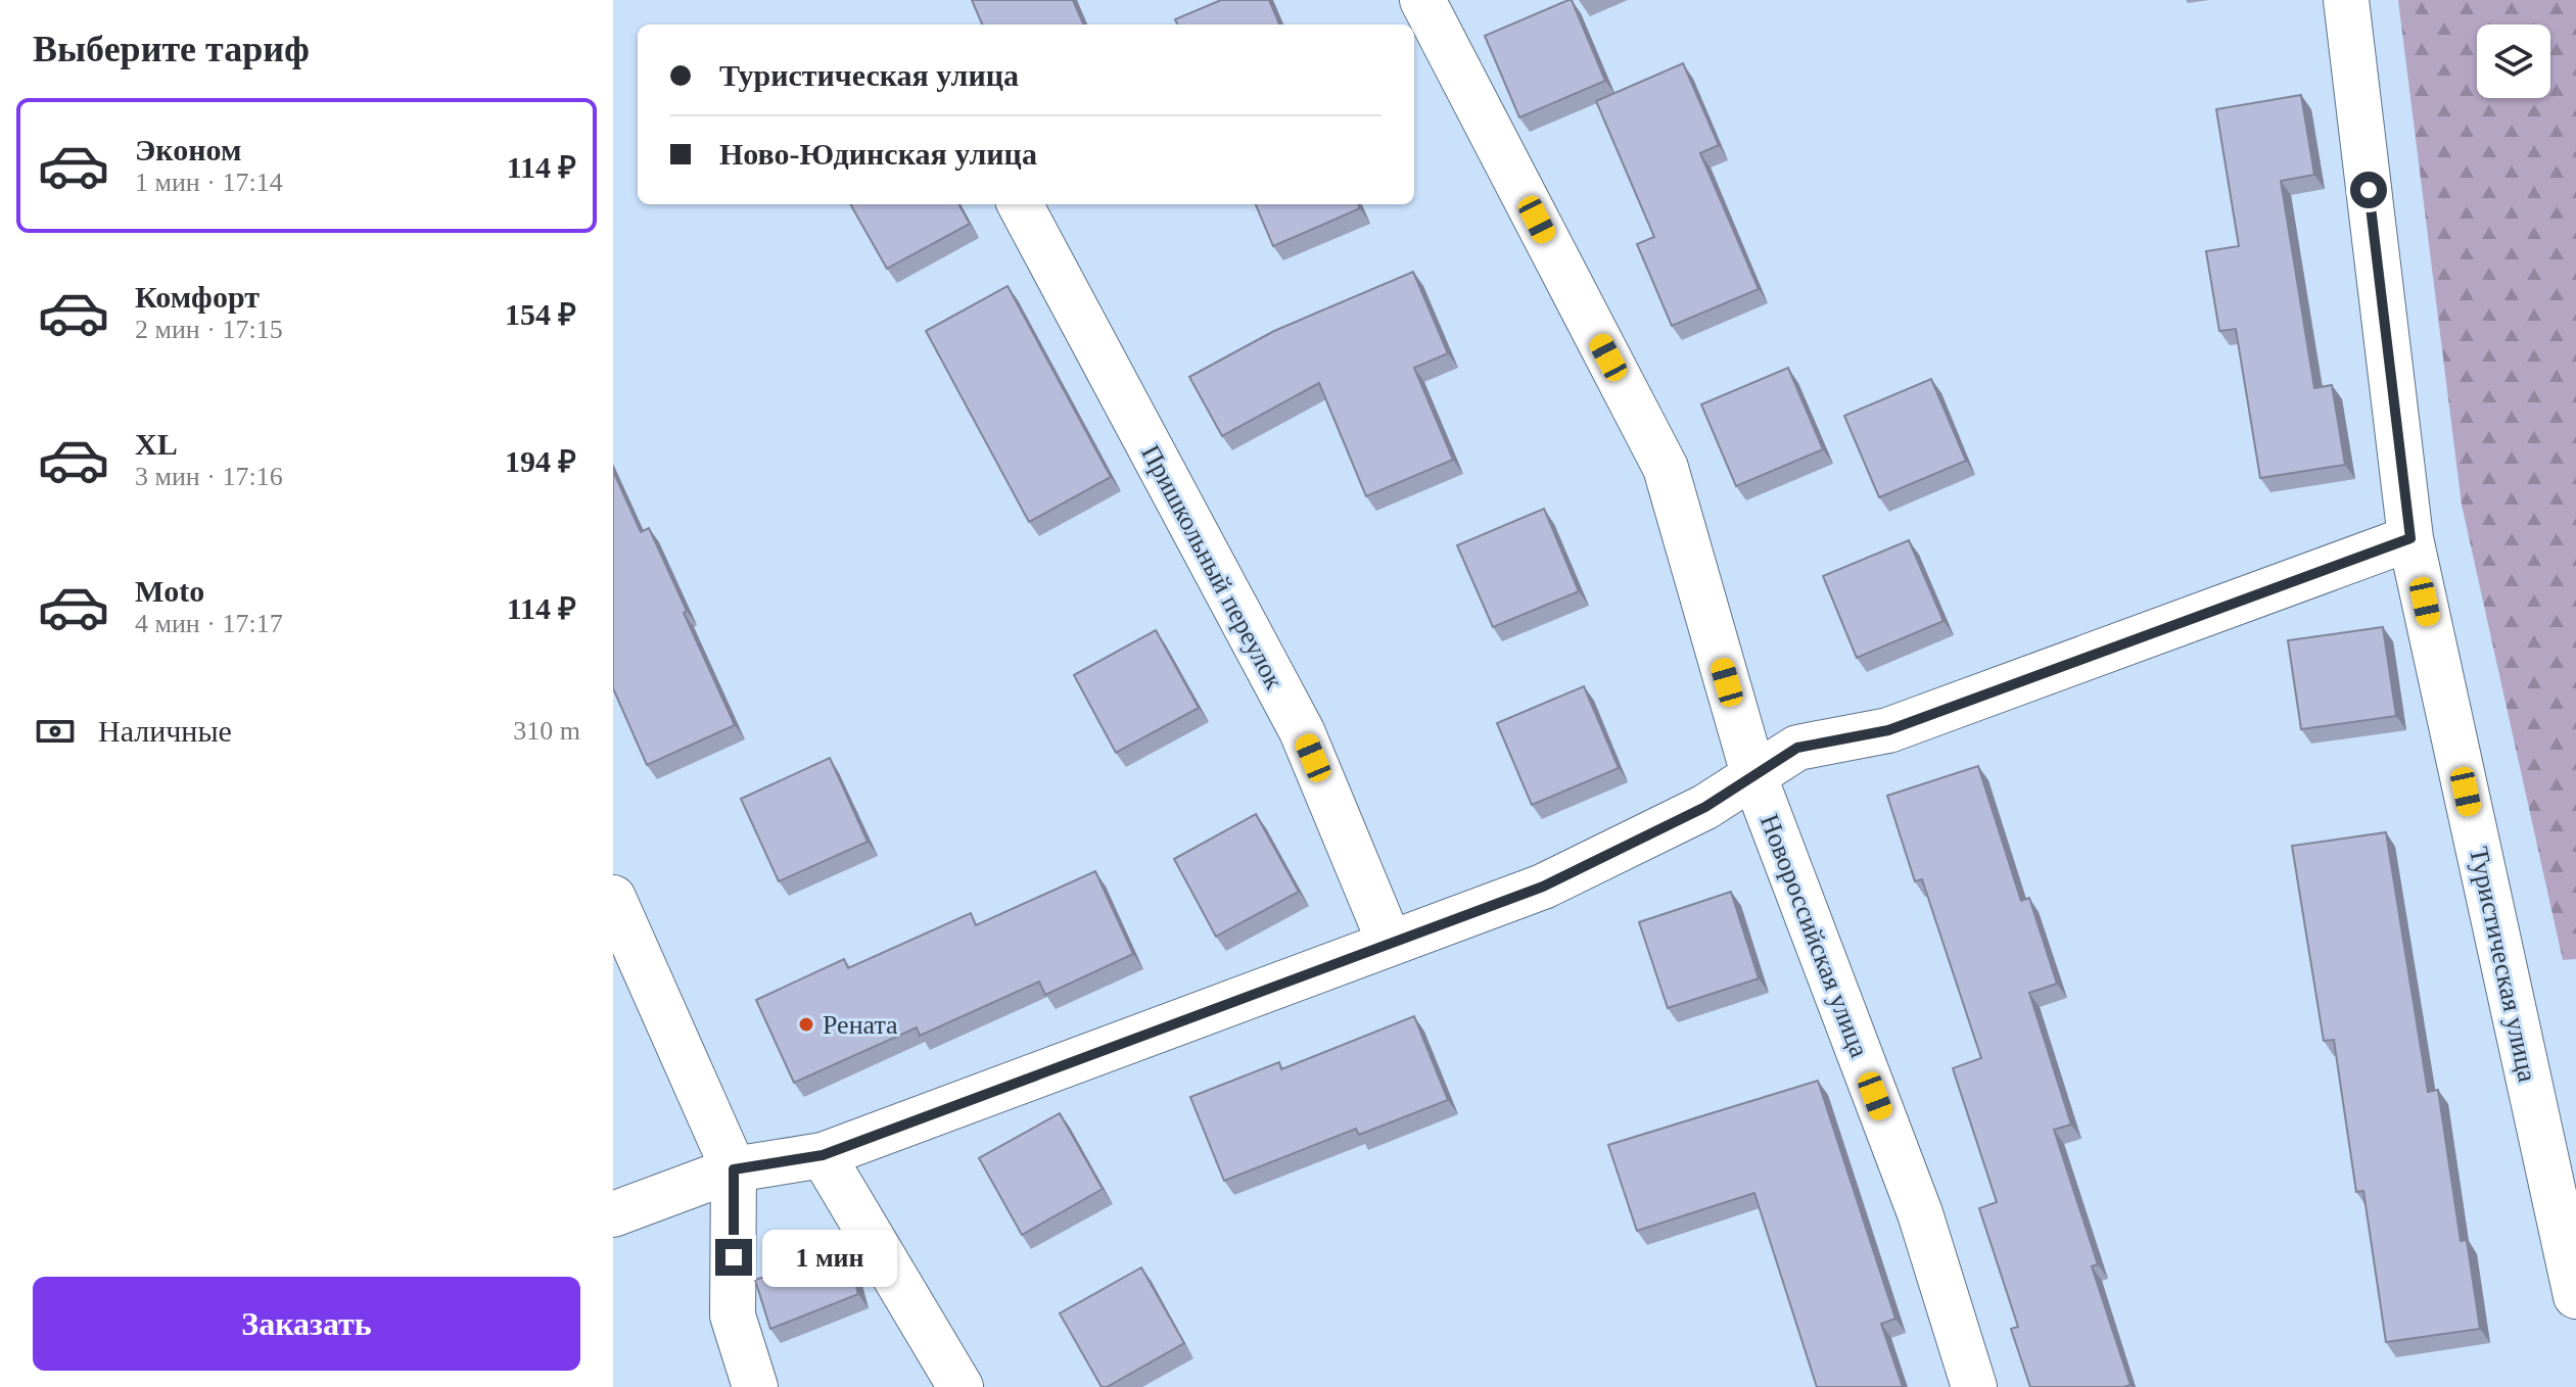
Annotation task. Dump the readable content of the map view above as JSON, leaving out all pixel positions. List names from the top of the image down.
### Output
{
  "streets": {
    "street": ["Пришкольный переулок", "Новороссийская улица", "Туристическая улица"]
  },
  "places": ["Рената"],
  "page": {
    "heading": "Выберите тариф",
    "banner": ["Туристическая улица", "Ново-Юдинская улица"],
    "list": [
      {
        "name": "Эконом",
        "note": "1 мин · 17:14",
        "value": "114 ₽"
      },
      {
        "name": "Комфорт",
        "note": "2 мин · 17:15",
        "value": "154 ₽"
      },
      {
        "name": "XL",
        "note": "3 мин · 17:16",
        "value": "194 ₽"
      },
      {
        "name": "Moto",
        "note": "4 мин · 17:17",
        "value": "114 ₽"
      }
    ],
    "pay": ["Наличные", "310 m"],
    "bubble": "1 мин",
    "buttons": "Заказать"
  }
}
